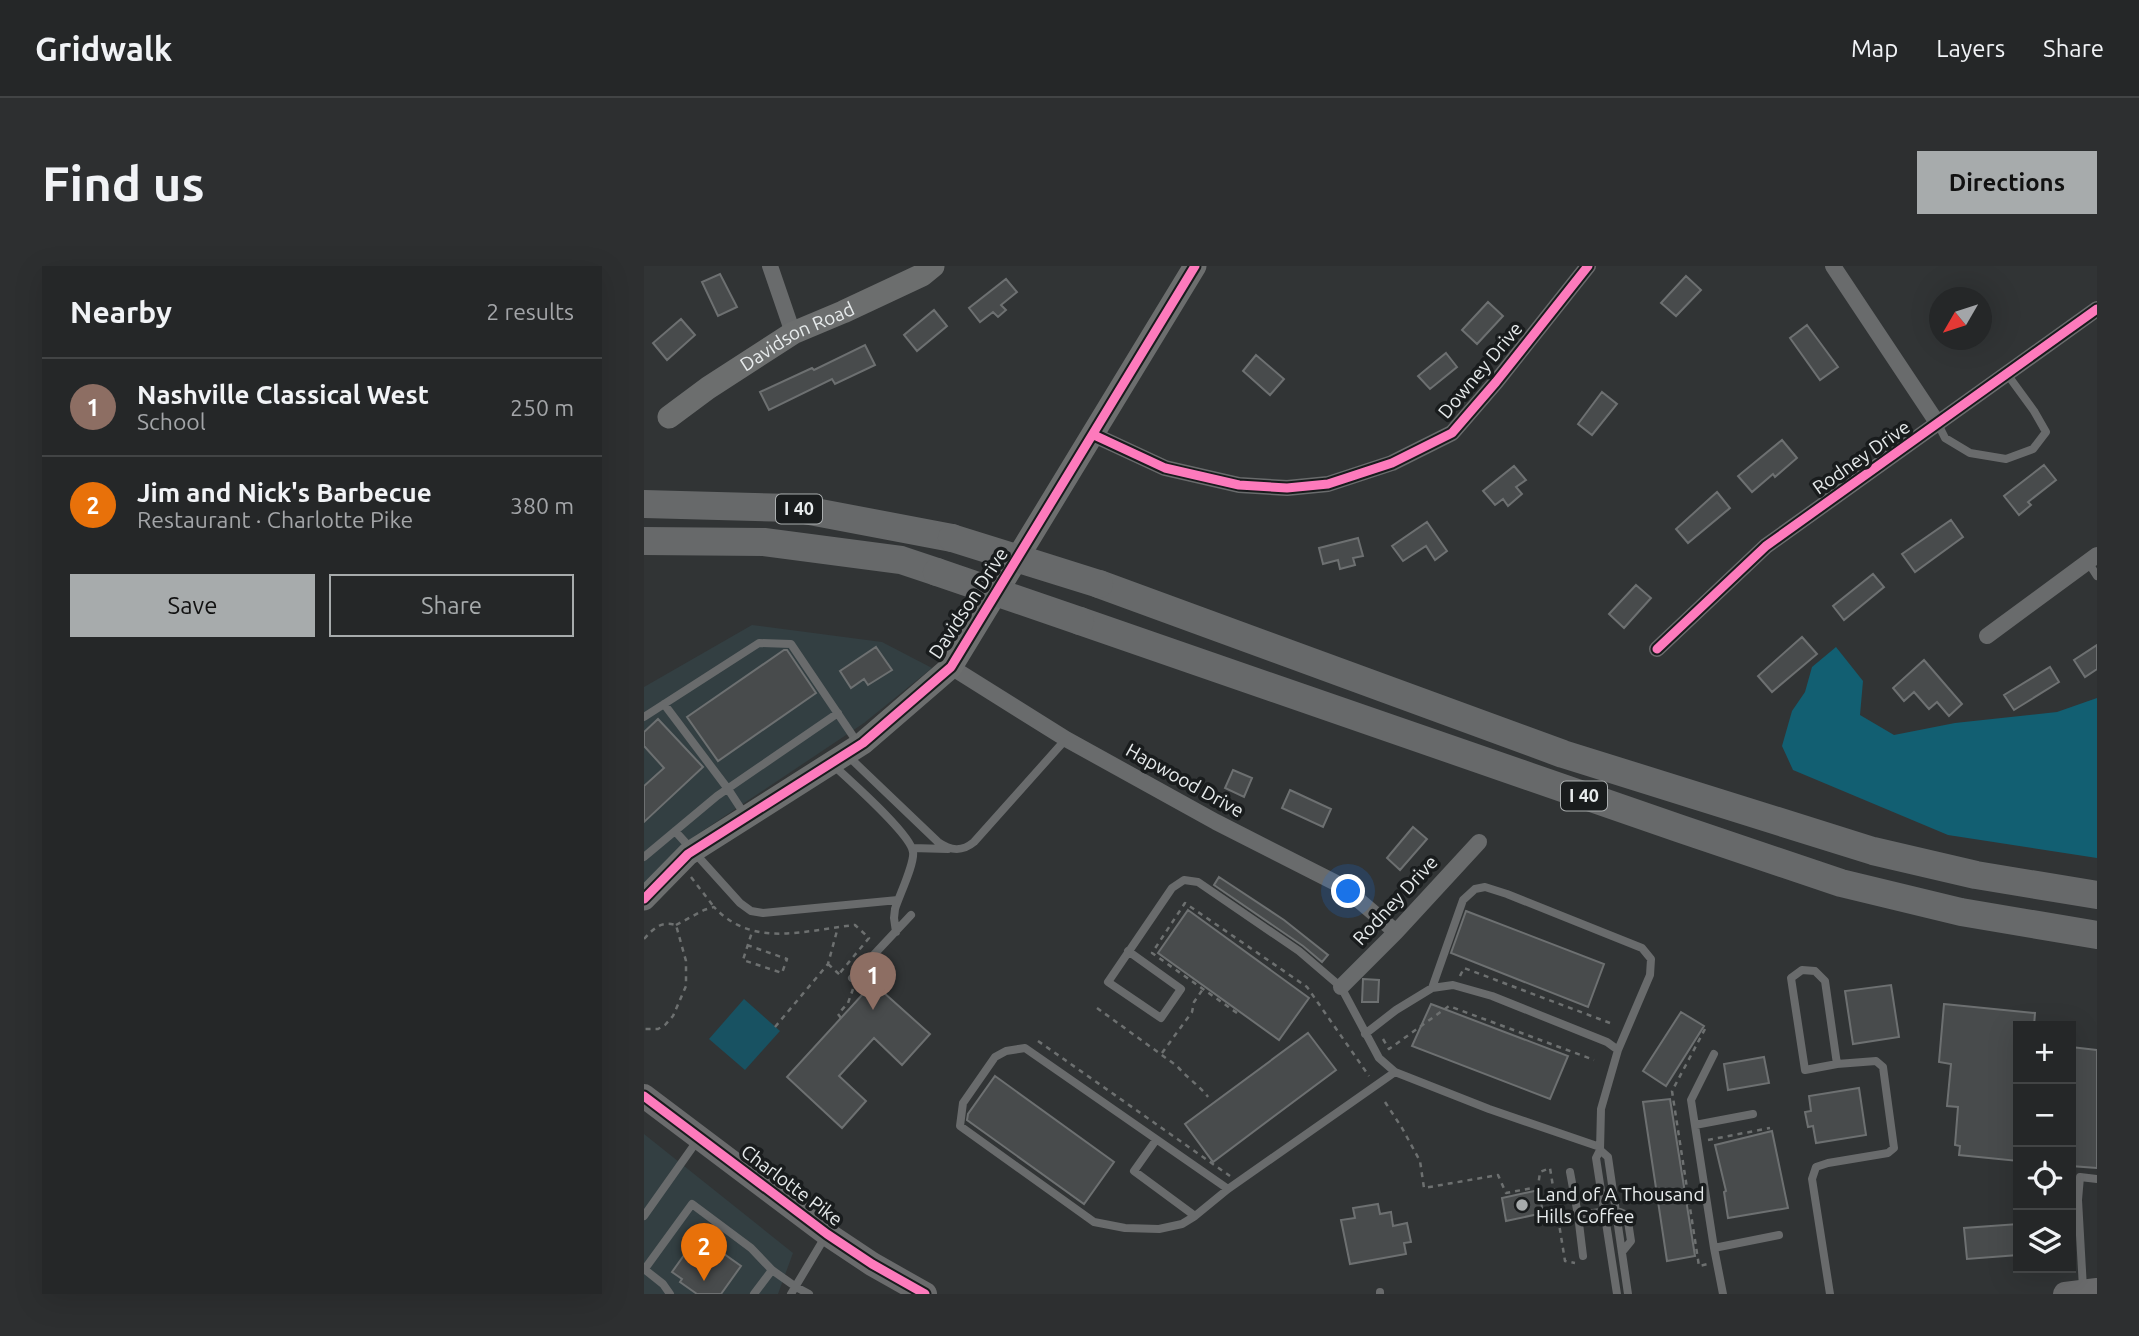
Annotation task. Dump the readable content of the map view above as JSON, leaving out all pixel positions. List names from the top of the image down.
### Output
{
  "streets": {
    "highway": ["I 40"],
    "main road": ["Charlotte Pike"],
    "street": [
      "Davidson Road",
      "Downey Drive",
      "Rodney Drive",
      "Davidson Drive",
      "Hapwood Drive"
    ]
  },
  "crossings": [
    ["Downey Drive", "Davidson Drive"],
    ["Rodney Drive", "Hapwood Drive"],
    ["Davidson Drive", "Hapwood Drive"]
  ],
  "places": ["Land of A Thousand Hills Coffee"],
  "north": "bottom left",
  "page": {
    "header": "Gridwalk",
    "nav": ["Map", "Layers", "Share"],
    "buttons": [
      "Directions",
      ["Save", "Share"]
    ],
    "title": "Find us",
    "heading": ["Nearby", "2 results"],
    "list": [
      {
        "mark": "1",
        "name": "Nashville Classical West",
        "note": "School",
        "value": "250 m"
      },
      {
        "mark": "2",
        "name": "Jim and Nick's Barbecue",
        "note": "Restaurant · Charlotte Pike",
        "value": "380 m"
      }
    ],
    "pins": ["1", "2"],
    "map_buttons": ["+", "−"]
  }
}
